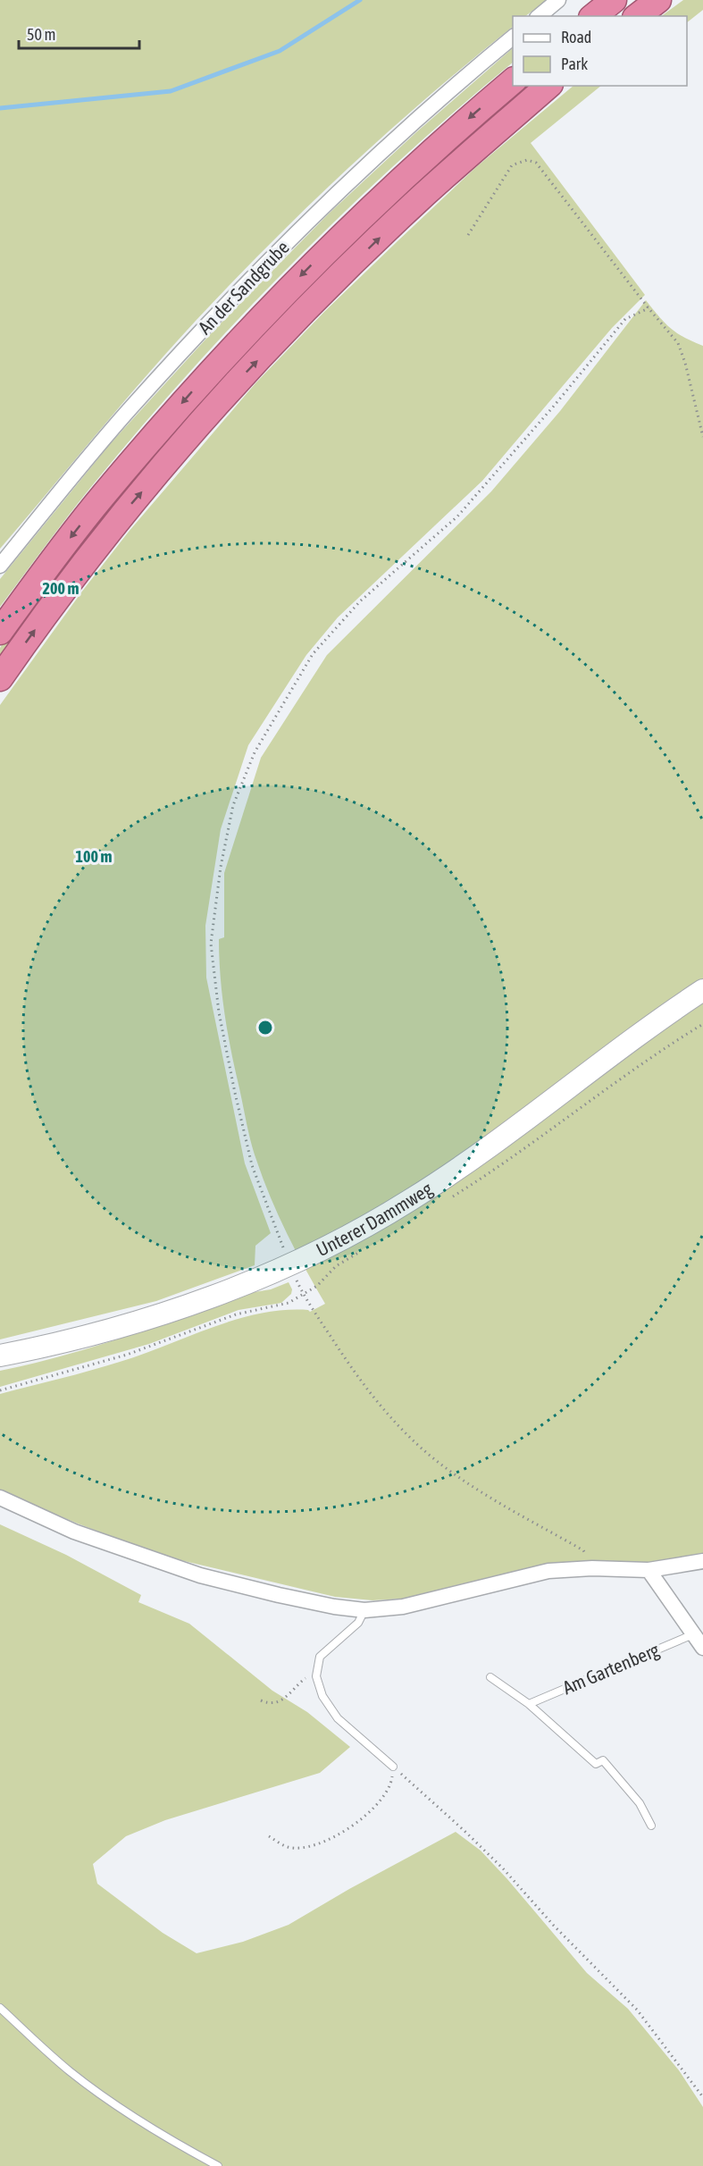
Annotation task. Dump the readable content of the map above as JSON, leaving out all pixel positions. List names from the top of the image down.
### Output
{
  "streets": {
    "main road": ["Unterer Dammweg"],
    "street": ["An der Sandgrube"],
    "lane": ["Am Gartenberg"]
  },
  "legend": ["Road", "Park"],
  "scale_bar": "50 m",
  "rings": ["200 m", "100 m"]
}
